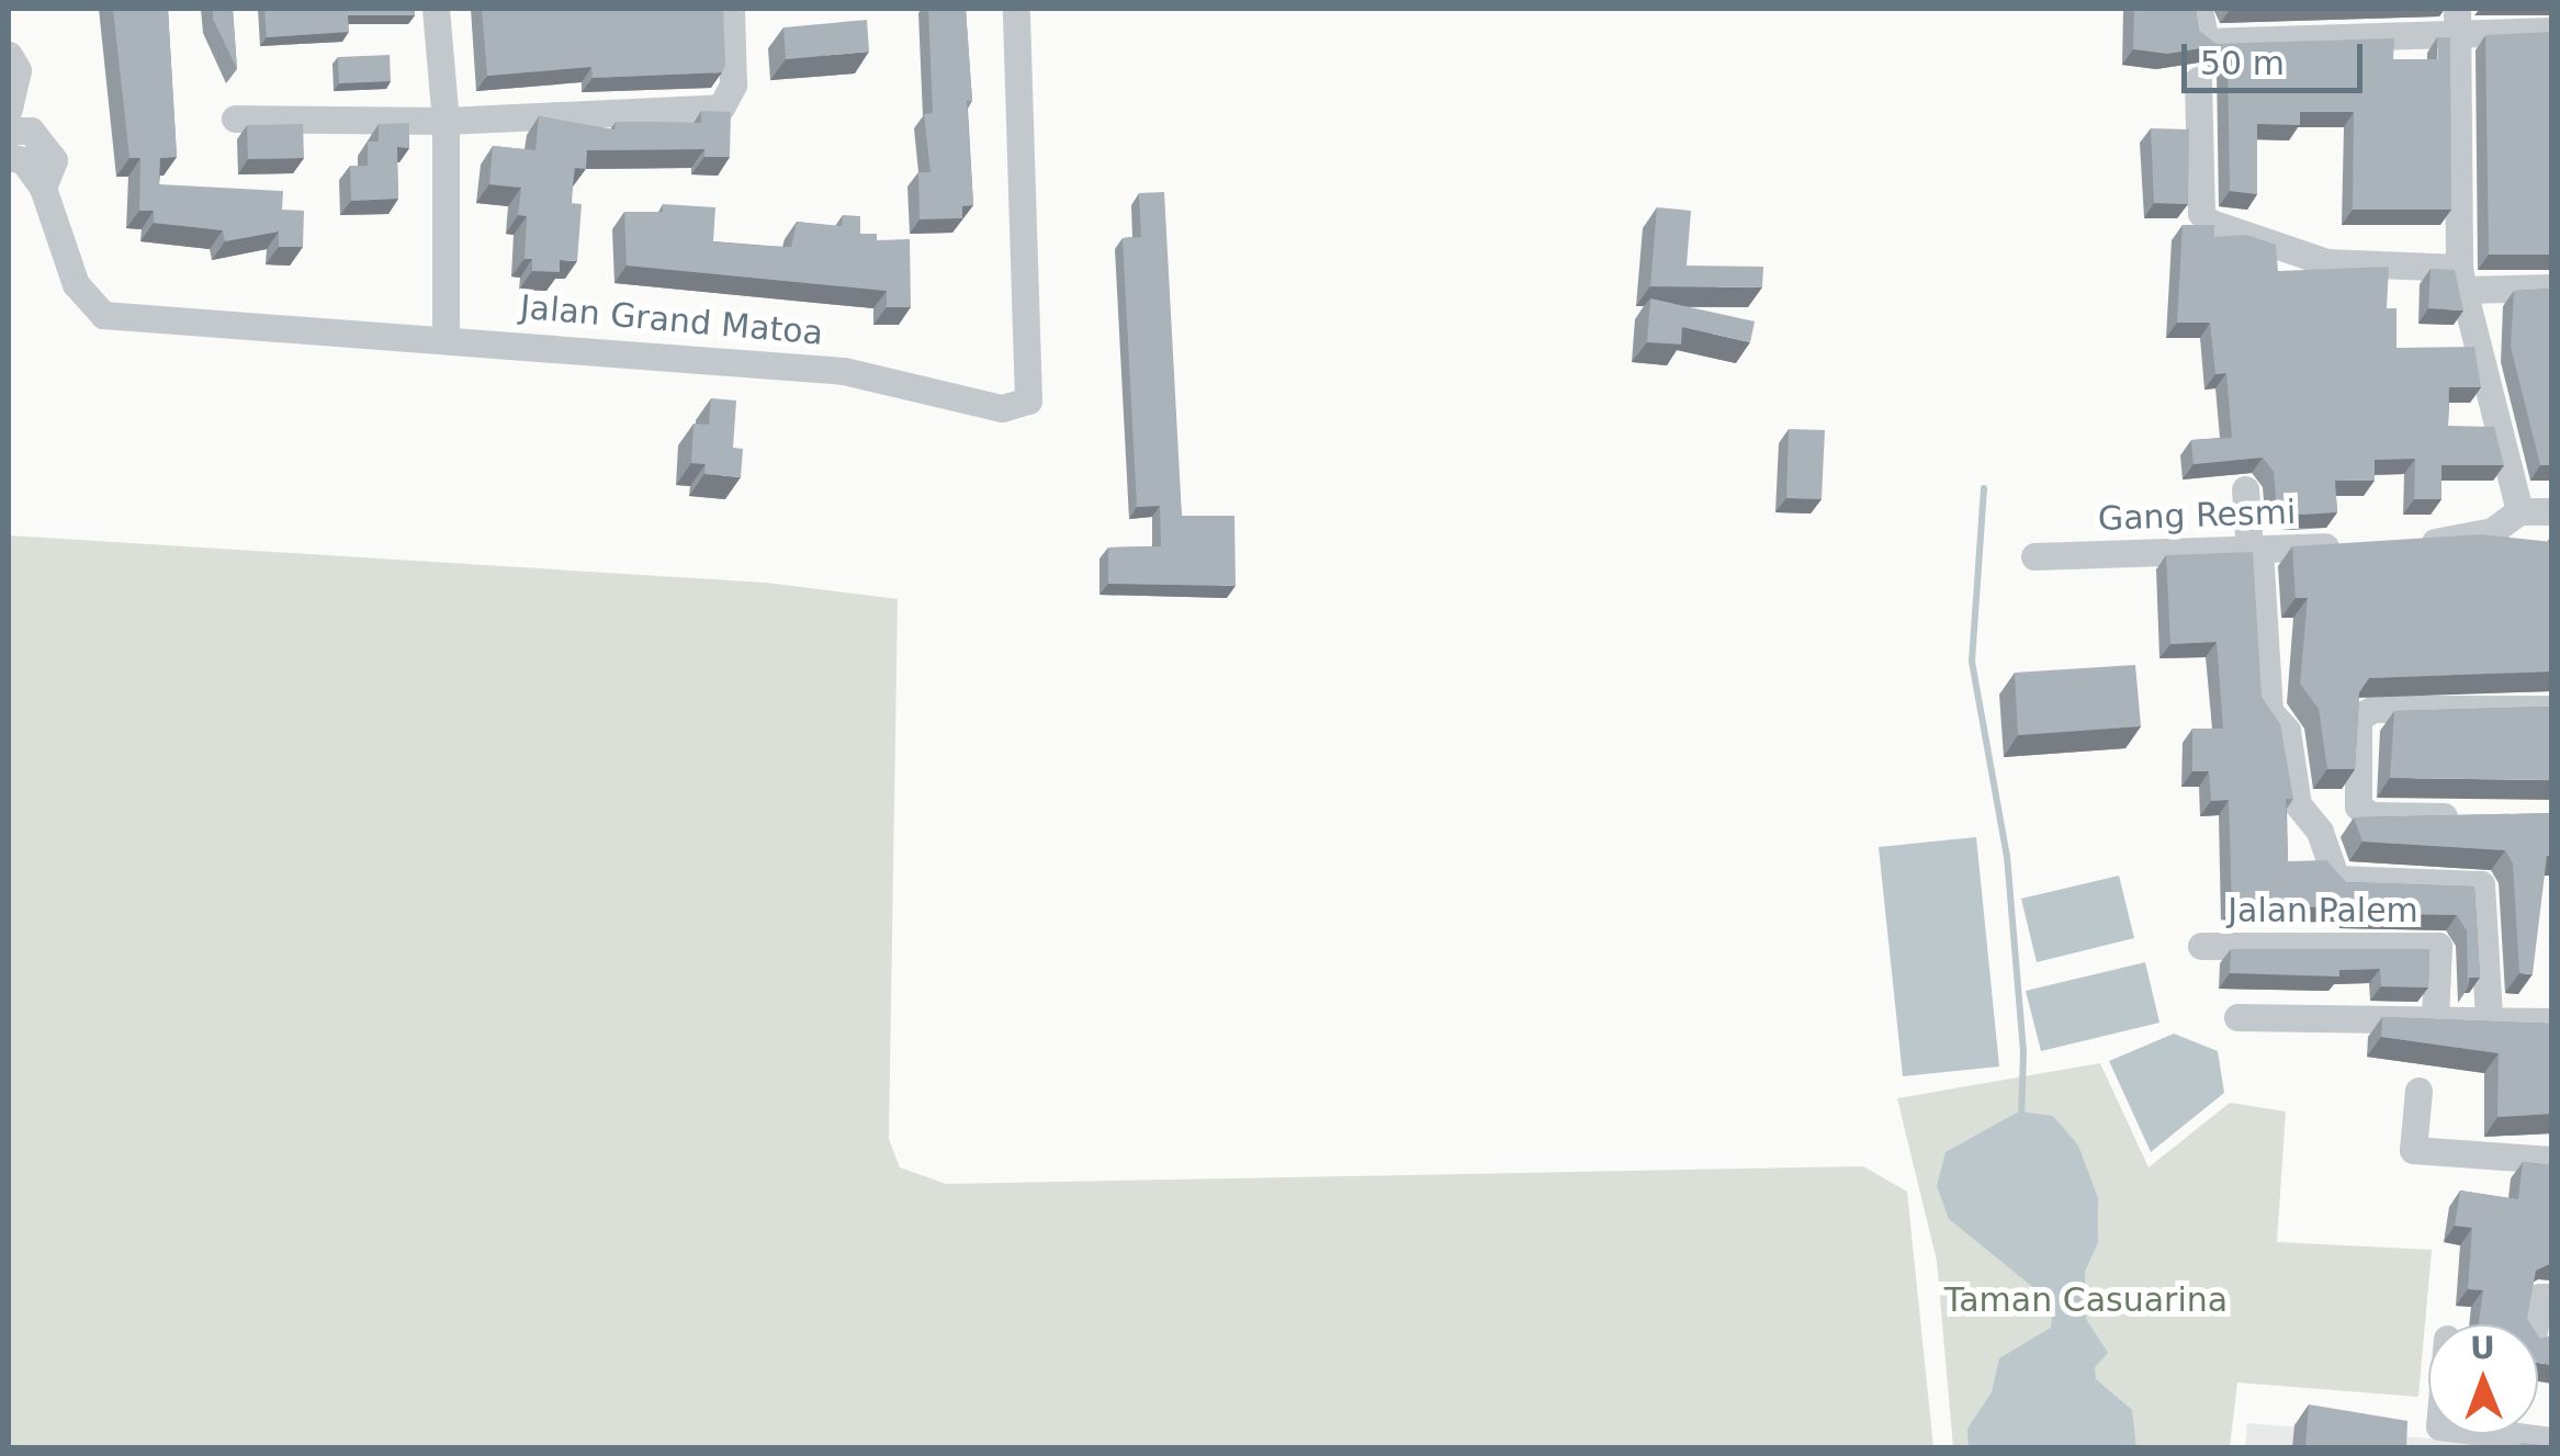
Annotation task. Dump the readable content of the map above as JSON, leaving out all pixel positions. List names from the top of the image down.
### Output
{
  "streets": {
    "street": ["Jalan Grand Matoa", "Gang Resmi", "Jalan Palem"]
  },
  "parks": ["Taman Casuarina"],
  "scale_bar": "50 m",
  "north": "top"
}
